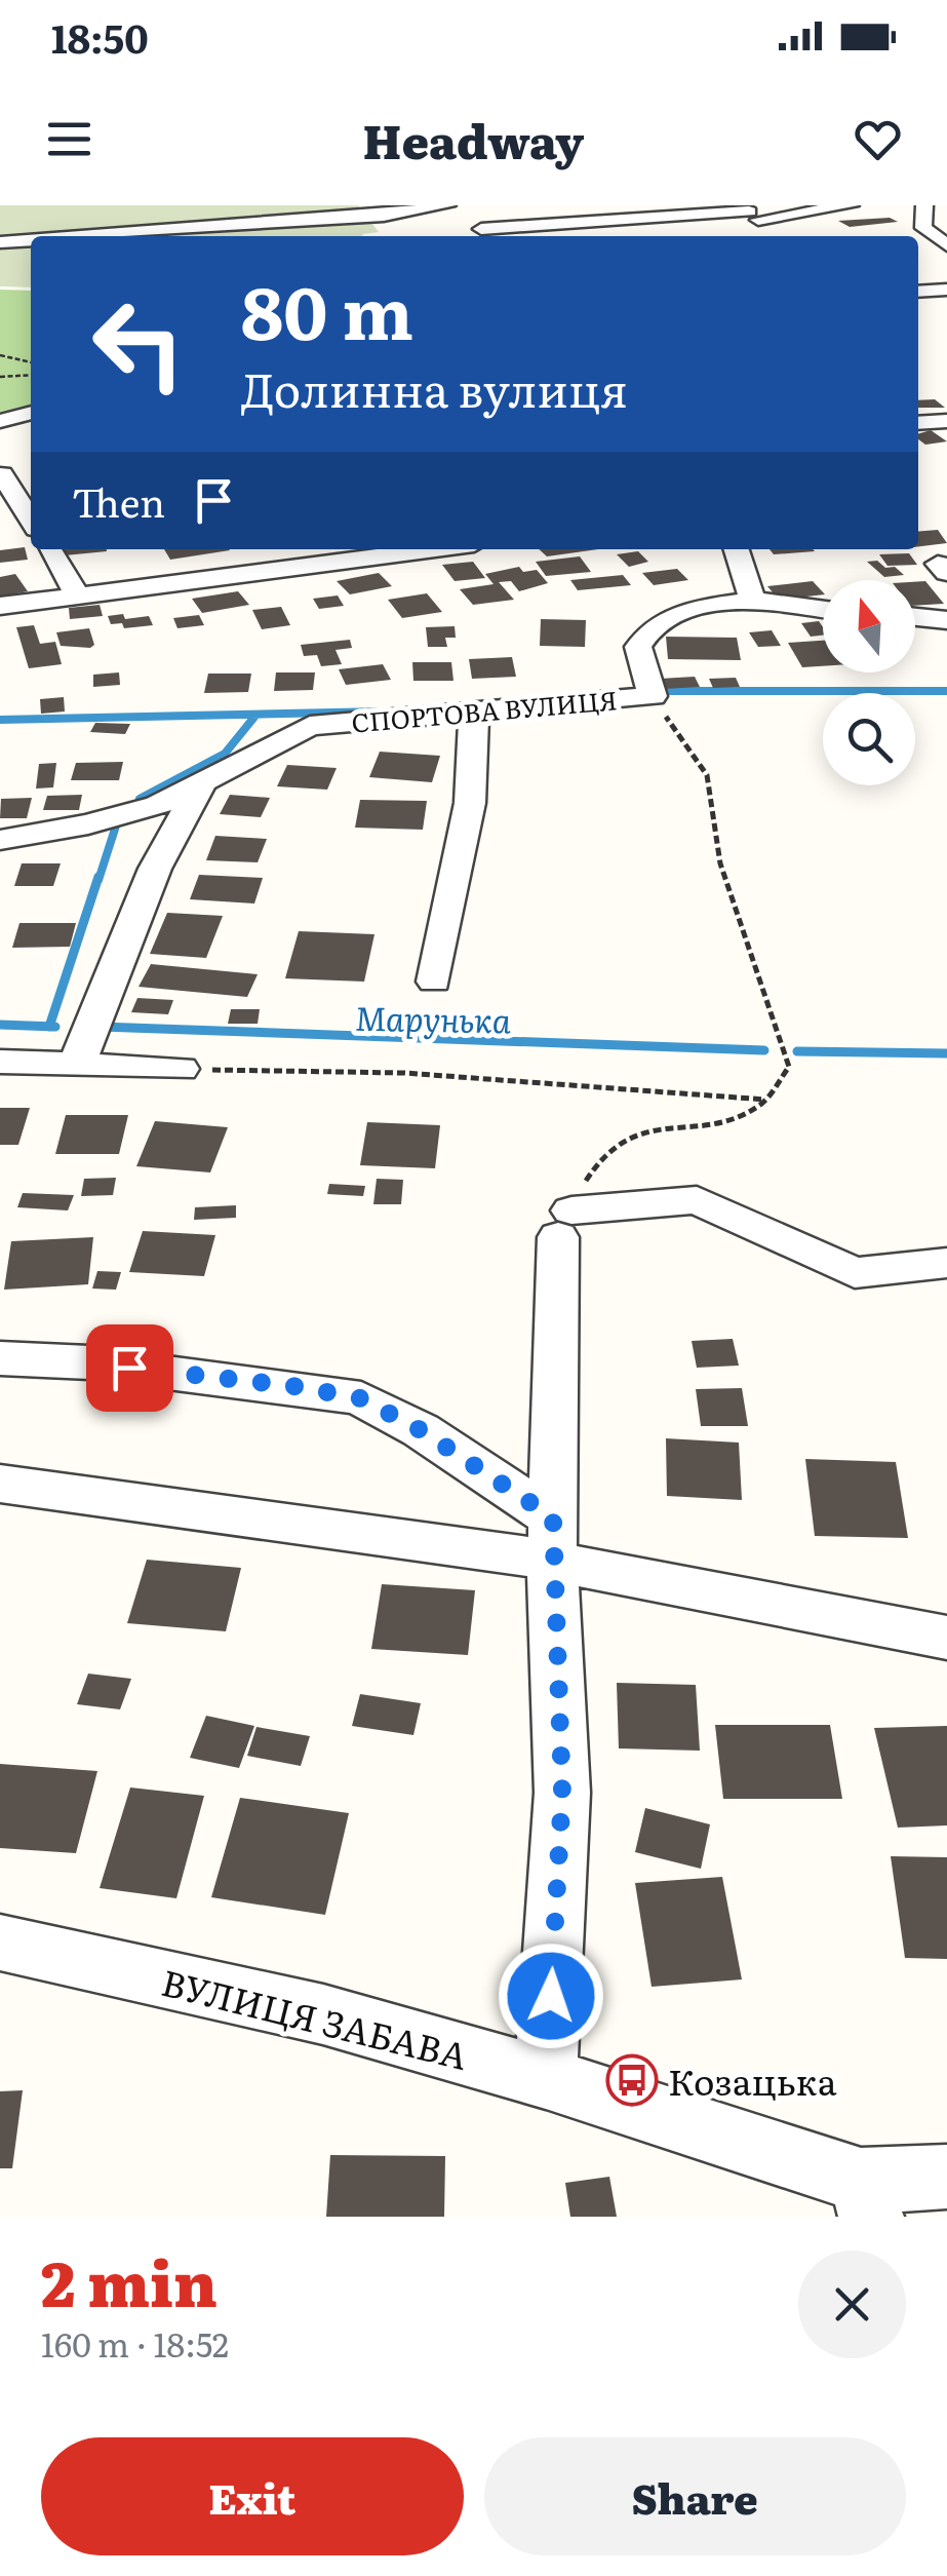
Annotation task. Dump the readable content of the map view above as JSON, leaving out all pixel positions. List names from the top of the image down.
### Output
{
  "streets": {
    "street": ["СПОРТОВА ВУЛИЦЯ", "ВУЛИЦЯ ЗАБАВА"]
  },
  "water": ["Марунька"],
  "places": {
    "bus stop": ["Козацька"]
  },
  "north": "top",
  "page": {
    "status": "18:50",
    "header": "Headway",
    "turn": ["80 m", "Долинна вулиця"],
    "then": "Then",
    "heading": ["2 min", "160 m · 18:52"],
    "buttons": ["Exit", "Share"]
  }
}
